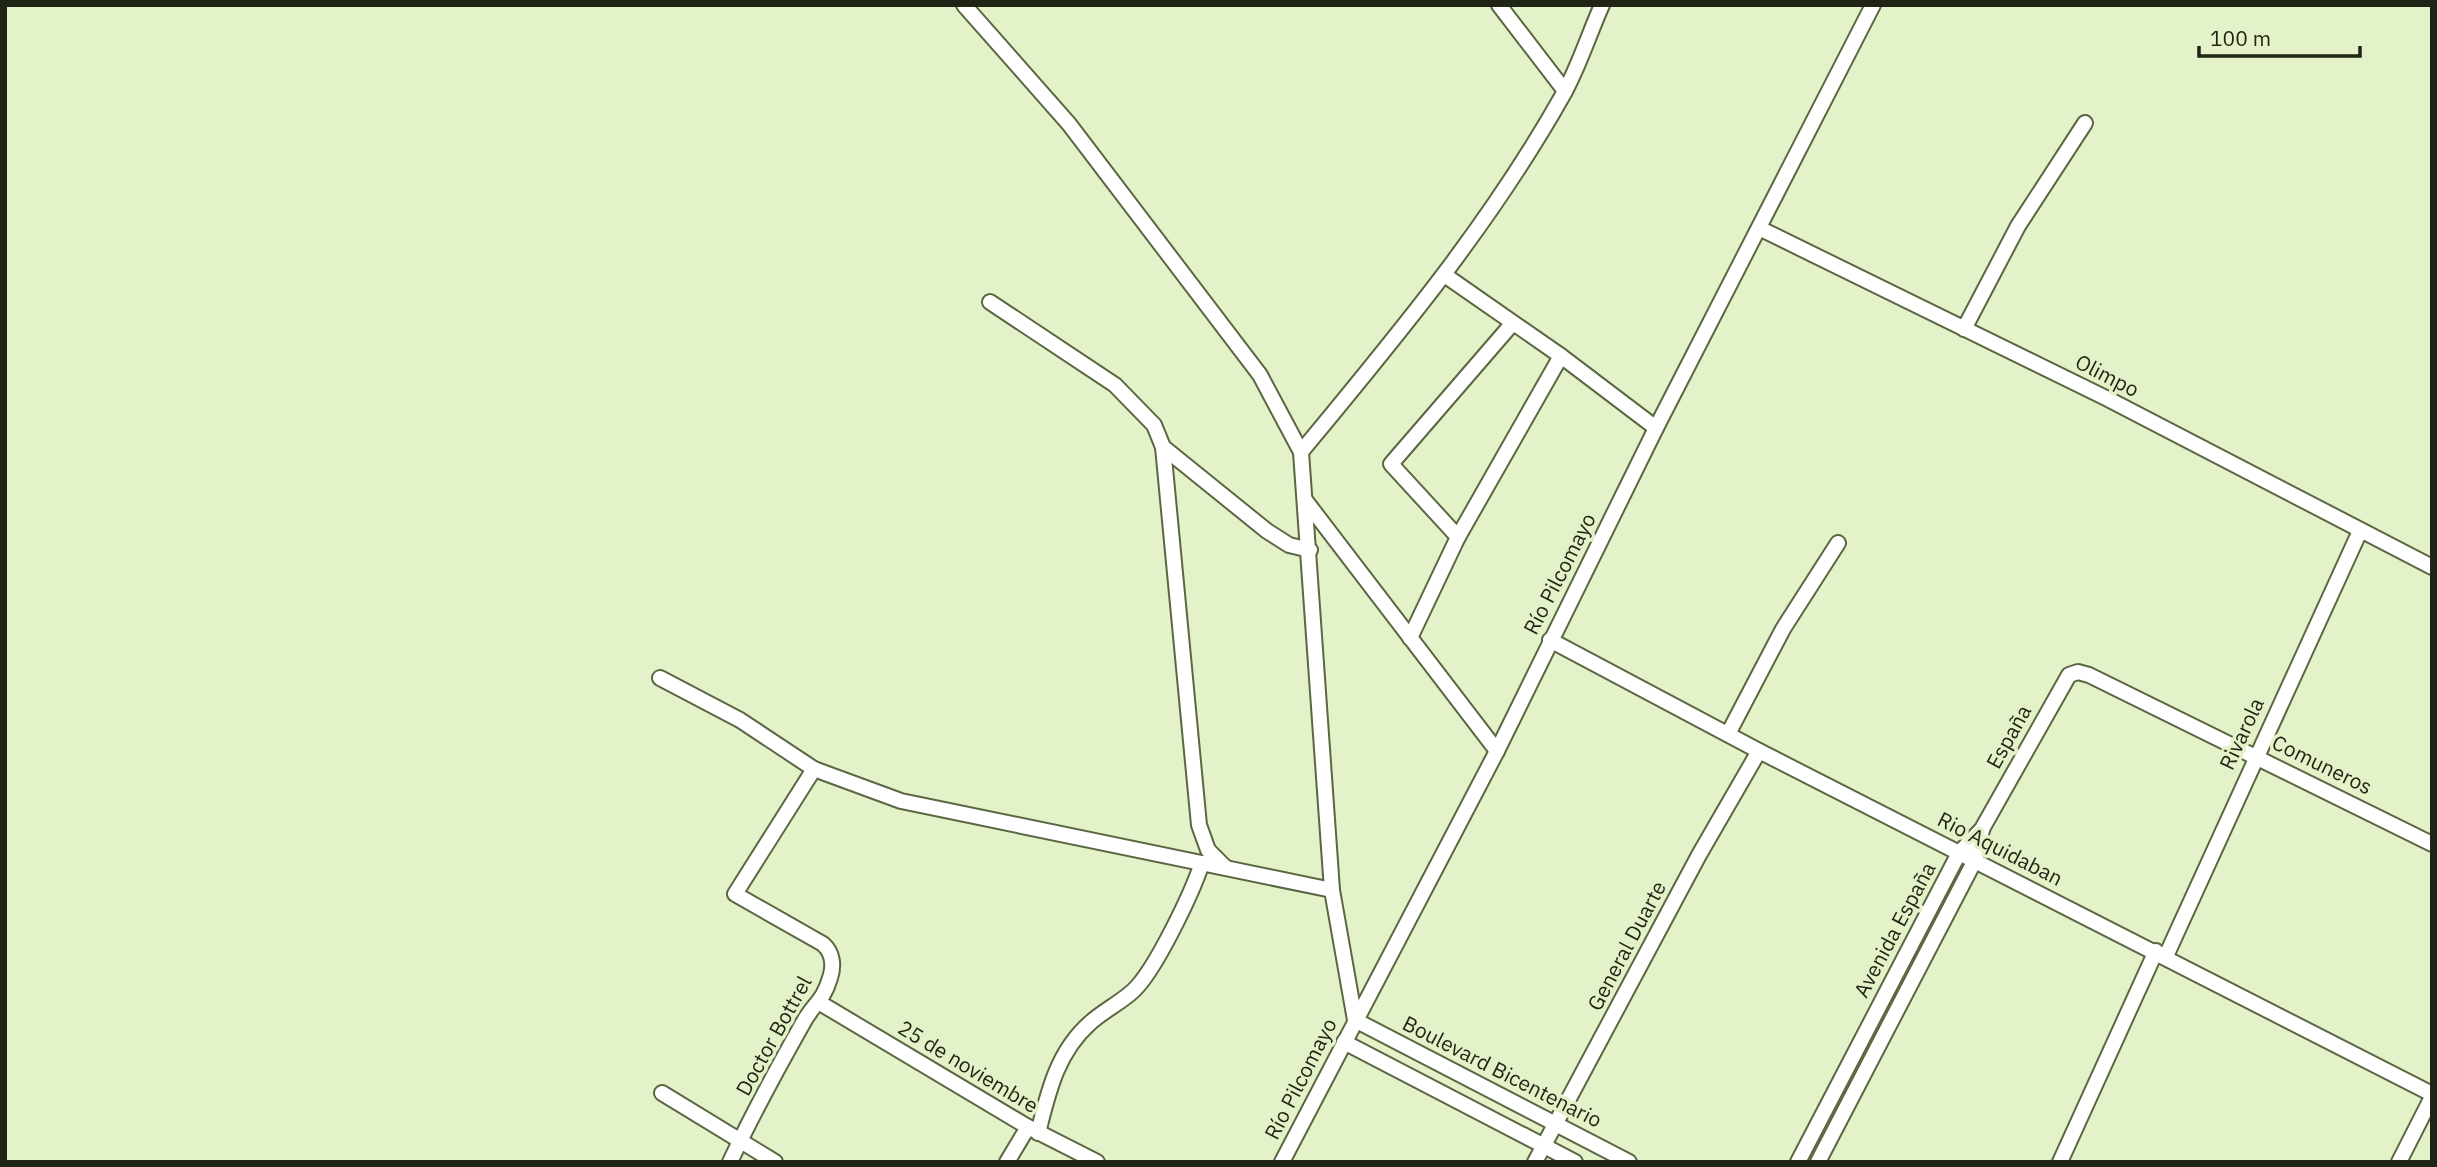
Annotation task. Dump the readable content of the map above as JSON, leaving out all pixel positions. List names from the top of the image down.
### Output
{
  "streets": {
    "street": [
      "Olimpo",
      "Río Pilcomayo",
      "Rivarola",
      "España",
      "Comuneros",
      "Rio Aquidaban",
      "Avenida España",
      "General Duarte",
      "Doctor Bottrel",
      "25 de noviembre",
      "Boulevard Bicentenario"
    ]
  },
  "crossings": [
    ["Olimpo", "Río Pilcomayo"],
    ["Olimpo", "Rivarola"],
    ["Río Pilcomayo", "Rio Aquidaban"],
    ["Río Pilcomayo", "Boulevard Bicentenario"],
    ["Rivarola", "Comuneros"],
    ["Rivarola", "Rio Aquidaban"],
    ["España", "Comuneros"],
    ["España", "Avenida España"],
    ["Rio Aquidaban", "Avenida España"],
    ["Rio Aquidaban", "General Duarte"],
    ["General Duarte", "Boulevard Bicentenario"],
    ["Doctor Bottrel", "25 de noviembre"]
  ],
  "scale_bar": "100 m"
}
